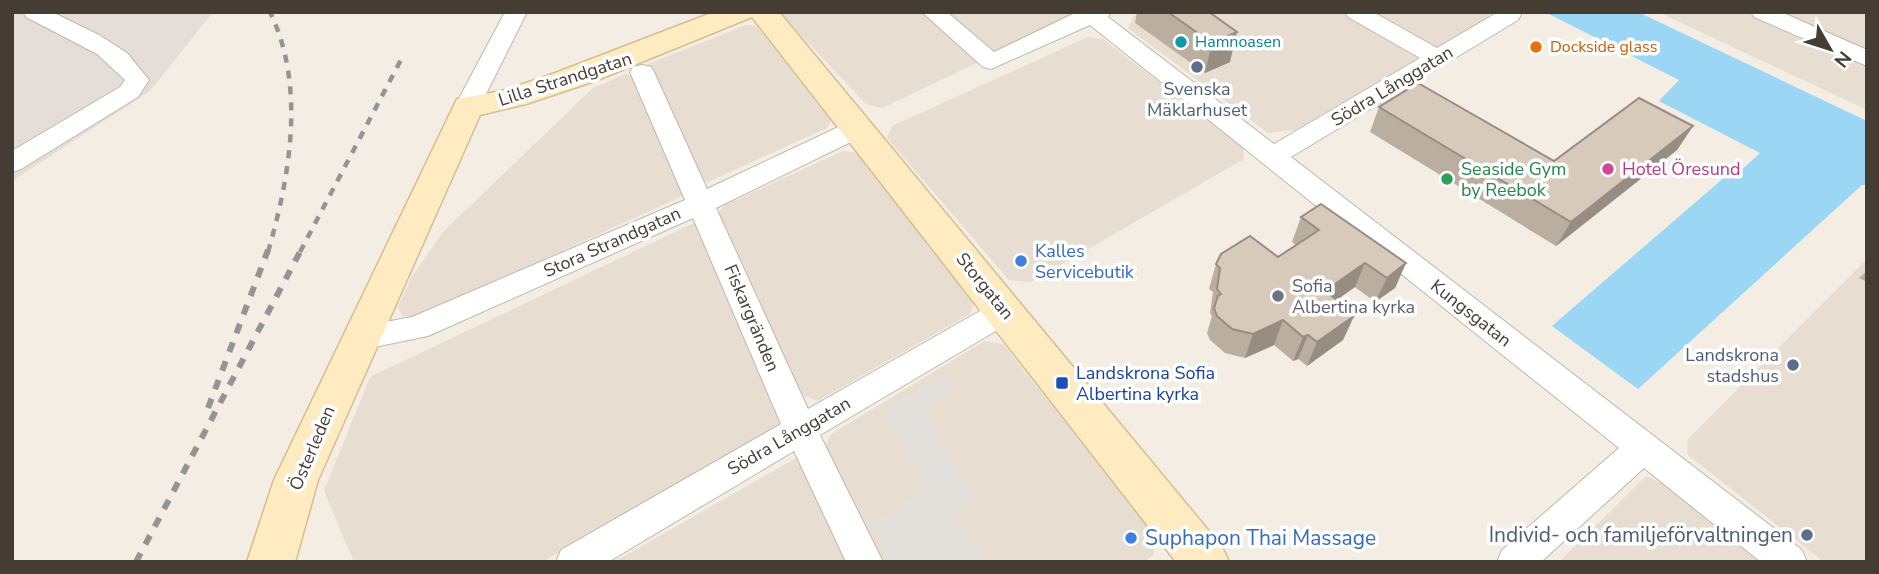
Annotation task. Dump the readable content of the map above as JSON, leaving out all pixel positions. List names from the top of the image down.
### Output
{
  "streets": {
    "street": [
      "Lilla Strandgatan",
      "Södra Långgatan",
      "Stora Strandgatan",
      "Storgatan",
      "Kungsgatan",
      "Fiskargränden",
      "Österleden"
    ]
  },
  "crossings": [
    ["Södra Långgatan", "Storgatan"],
    ["Södra Långgatan", "Kungsgatan"],
    ["Södra Långgatan", "Fiskargränden"],
    ["Stora Strandgatan", "Storgatan"],
    ["Stora Strandgatan", "Fiskargränden"],
    ["Stora Strandgatan", "Österleden"]
  ],
  "places": {
    "other": [
      "Hamnoasen",
      "Dockside glass",
      "Svenska Mäklarhuset",
      "Hotel Öresund",
      "Seaside Gym by Reebok",
      "Kalles Servicebutik",
      "Sofia Albertina kyrka",
      "Landskrona stadshus",
      "Individ- och familjeförvaltningen",
      "Suphapon Thai Massage"
    ],
    "transit": ["Landskrona Sofia Albertina kyrka"]
  },
  "north": "bottom right"
}
